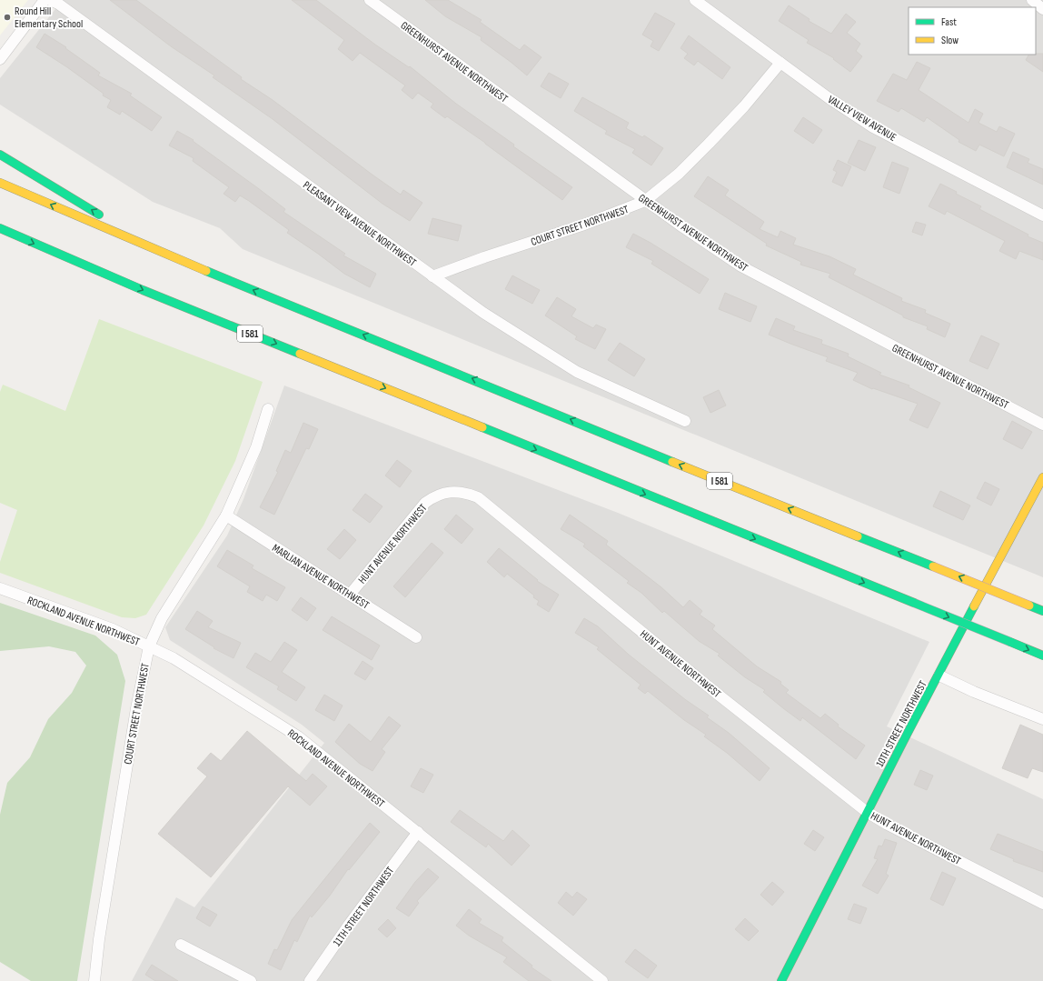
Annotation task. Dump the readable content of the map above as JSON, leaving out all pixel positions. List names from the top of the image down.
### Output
{
  "streets": {
    "main road": ["I 581", "10TH STREET NORTHWEST"],
    "street": [
      "GREENHURST AVENUE NORTHWEST",
      "VALLEY VIEW AVENUE",
      "PLEASANT VIEW AVENUE NORTHWEST",
      "COURT STREET NORTHWEST",
      "HUNT AVENUE NORTHWEST",
      "MARLIAN AVENUE NORTHWEST",
      "ROCKLAND AVENUE NORTHWEST",
      "11TH STREET NORTHWEST"
    ]
  },
  "crossings": [
    ["GREENHURST AVENUE NORTHWEST", "COURT STREET NORTHWEST"],
    ["VALLEY VIEW AVENUE", "COURT STREET NORTHWEST"],
    ["PLEASANT VIEW AVENUE NORTHWEST", "COURT STREET NORTHWEST"],
    ["COURT STREET NORTHWEST", "MARLIAN AVENUE NORTHWEST"],
    ["COURT STREET NORTHWEST", "ROCKLAND AVENUE NORTHWEST"],
    ["HUNT AVENUE NORTHWEST", "MARLIAN AVENUE NORTHWEST"],
    ["HUNT AVENUE NORTHWEST", "10TH STREET NORTHWEST"],
    ["ROCKLAND AVENUE NORTHWEST", "11TH STREET NORTHWEST"]
  ],
  "places": ["Round Hill Elementary School"],
  "legend": ["Fast", "Slow"]
}
